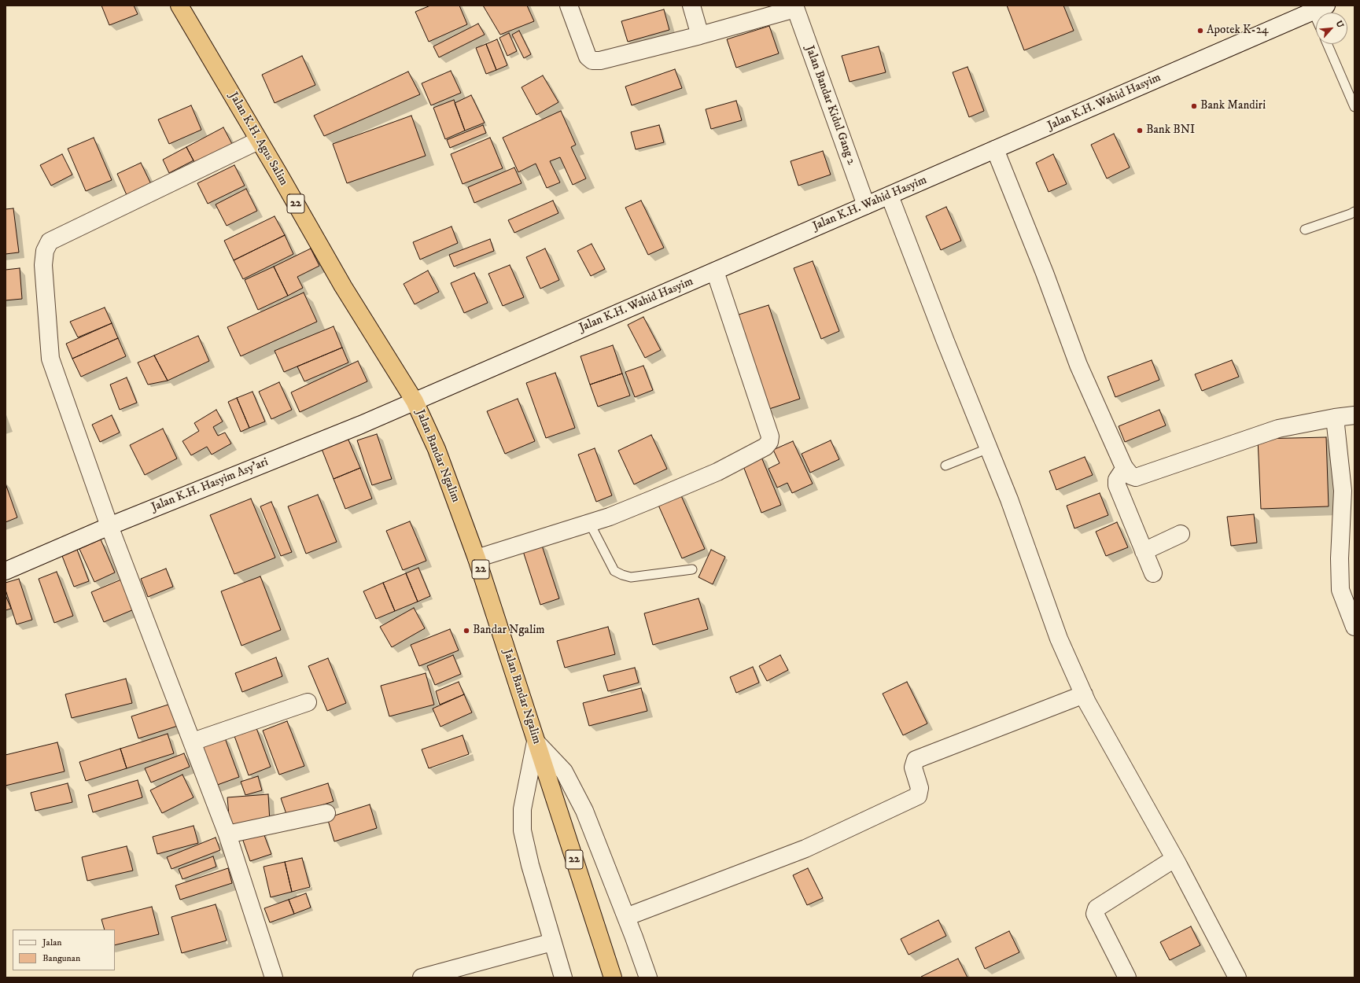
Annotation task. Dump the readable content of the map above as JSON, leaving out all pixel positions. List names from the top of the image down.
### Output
{
  "streets": {
    "highway": ["Jalan K.H. Agus Salim", "22", "Jalan Bandar Ngalim"],
    "street": ["Jalan K.H. Wahid Hasyim", "Jalan Bandar Kidul Gang 2", "Jalan K.H. Hasyim Asy'ari"]
  },
  "crossings": [
    ["Jalan K.H. Wahid Hasyim", "Jalan Bandar Kidul Gang 2"],
    ["Jalan K.H. Wahid Hasyim", "Jalan K.H. Agus Salim"],
    ["Jalan K.H. Wahid Hasyim", "Jalan Bandar Ngalim"],
    ["Jalan K.H. Wahid Hasyim", "Jalan K.H. Hasyim Asy'ari"],
    ["Jalan K.H. Agus Salim", "Jalan Bandar Ngalim"],
    ["Jalan K.H. Agus Salim", "Jalan K.H. Hasyim Asy'ari"],
    ["Jalan Bandar Ngalim", "Jalan K.H. Hasyim Asy'ari"]
  ],
  "places": [
    "Apotek K-24",
    "Bank Mandiri",
    "Bank BNI",
    "Bandar Ngalim"
  ],
  "legend": ["Jalan", "Bangunan"],
  "north": "top right"
}
